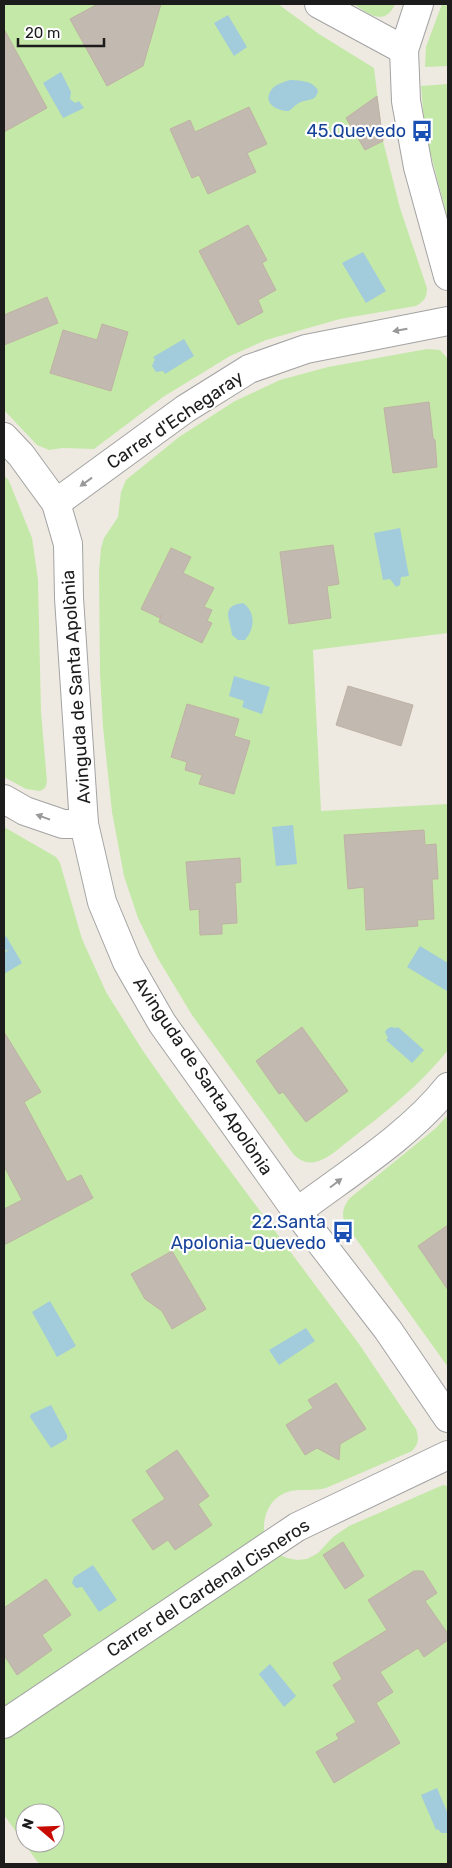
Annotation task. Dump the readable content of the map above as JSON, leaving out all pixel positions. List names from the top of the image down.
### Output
{
  "streets": {
    "street": ["Carrer d'Echegaray", "Avinguda de Santa Apolònia", "Carrer del Cardenal Cisneros"]
  },
  "crossings": [
    ["Carrer d'Echegaray", "Avinguda de Santa Apolònia"]
  ],
  "one_way": ["Carrer d'Echegaray"],
  "places": {
    "bus stop": ["45.Quevedo", "22.Santa Apolonia-Quevedo"]
  },
  "scale_bar": "20 m",
  "north": "left"
}
